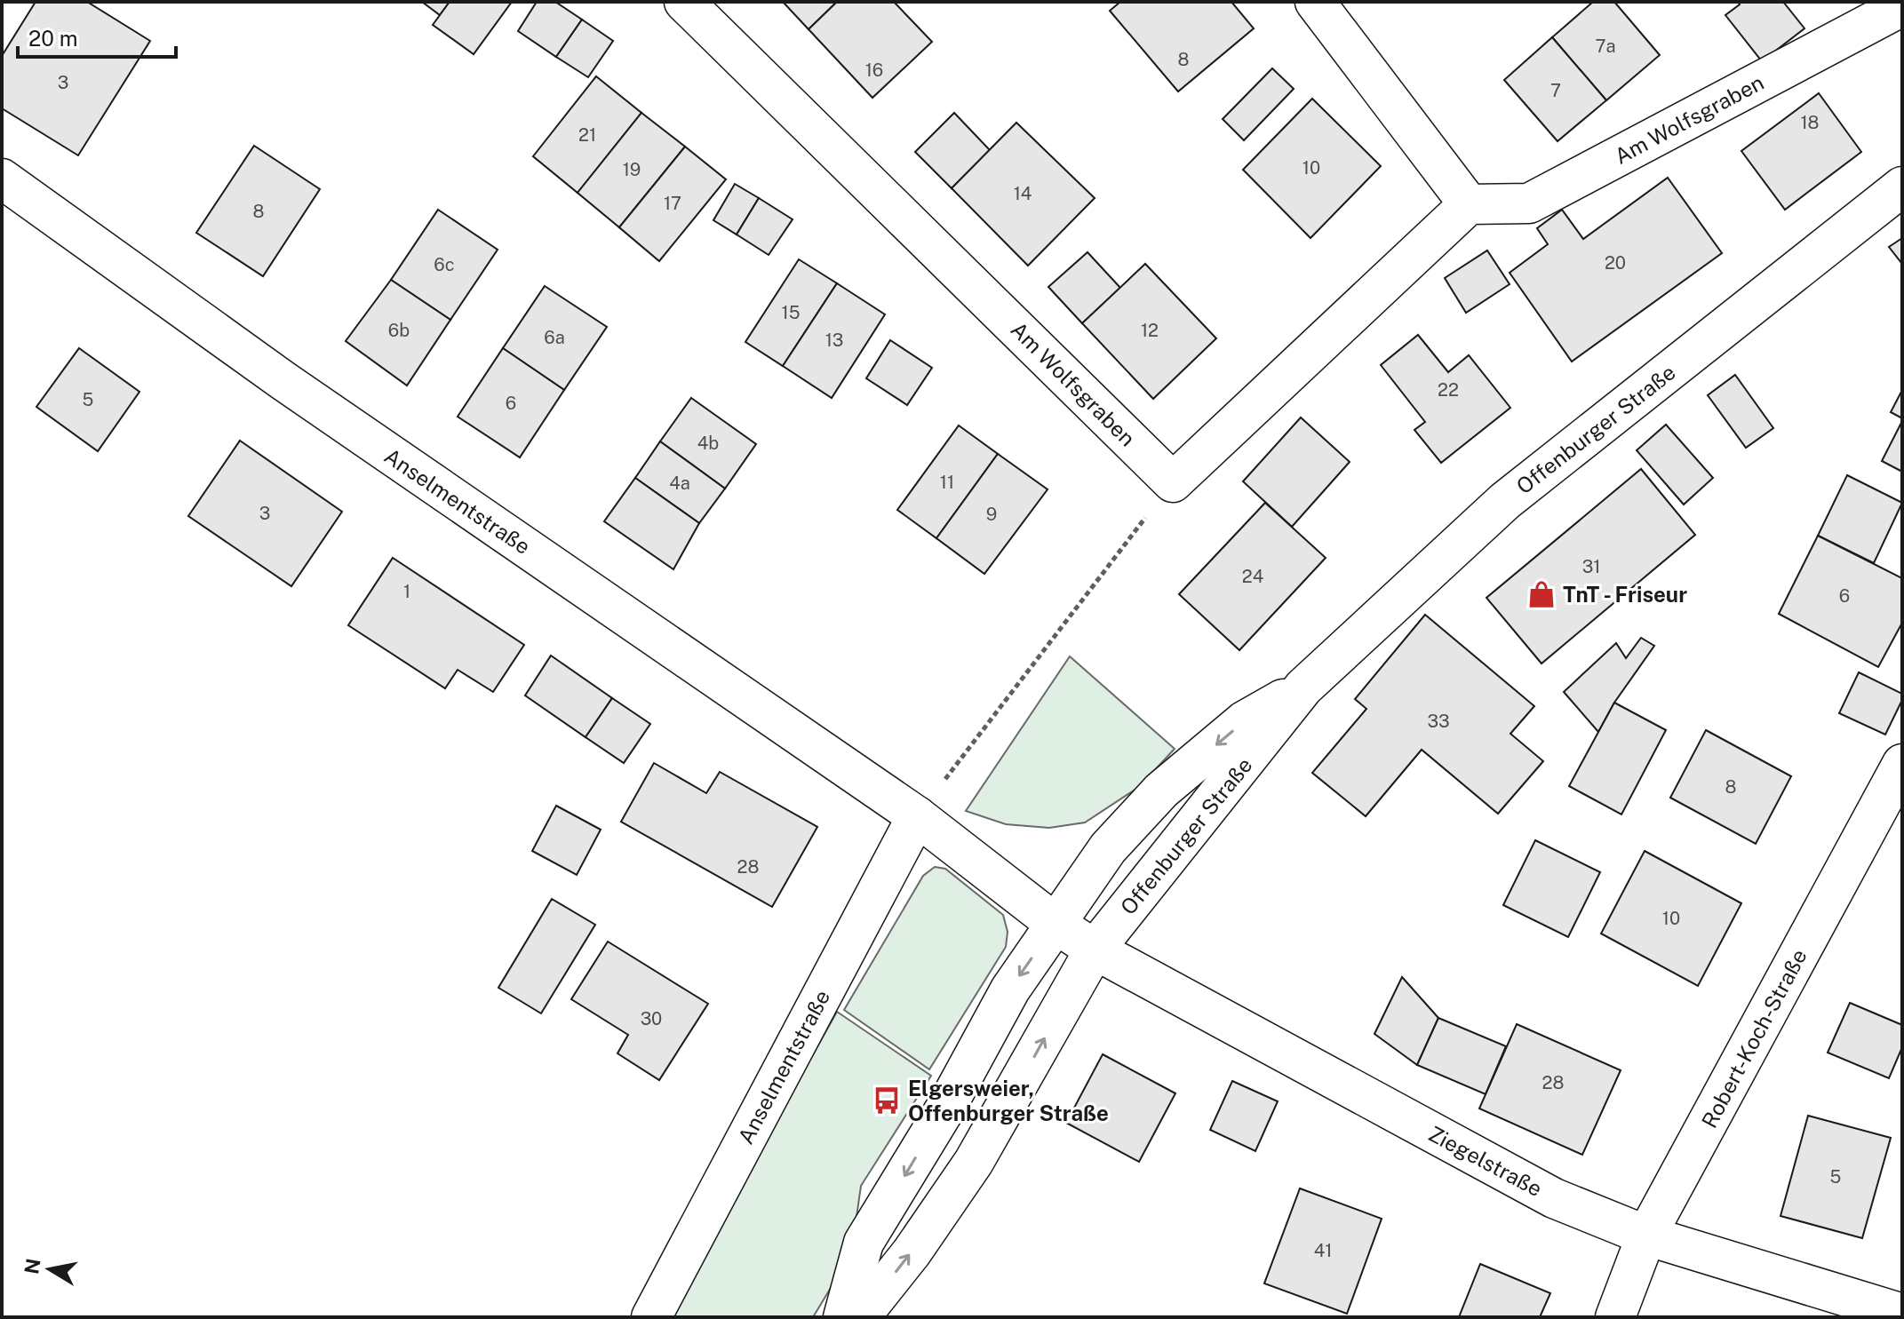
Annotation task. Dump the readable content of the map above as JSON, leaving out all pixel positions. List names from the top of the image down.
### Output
{
  "streets": {
    "street": [
      "Am Wolfsgraben",
      "Offenburger Straße",
      "Anselmentstraße",
      "Robert-Koch-Straße",
      "Ziegelstraße"
    ]
  },
  "crossings": [
    ["Offenburger Straße", "Anselmentstraße"],
    ["Offenburger Straße", "Ziegelstraße"],
    ["Robert-Koch-Straße", "Ziegelstraße"]
  ],
  "places": {
    "shop": ["TnT - Friseur"],
    "bus stop": ["Elgersweier, Offenburger Straße"]
  },
  "house_numbers": [
    "7a",
    "8",
    "16",
    "3",
    "7",
    "18",
    "21",
    "10",
    "19",
    "14",
    "17",
    "8",
    "20",
    "6c",
    "15",
    "6b",
    "12",
    "6a",
    "13",
    "22",
    "5",
    "6",
    "4b",
    "11",
    "4a",
    "3",
    "9",
    "31",
    "24",
    "1",
    "6",
    "33",
    "8",
    "28",
    "10",
    "30",
    "28",
    "5",
    "41"
  ],
  "scale_bar": "20 m",
  "north": "left"
}
